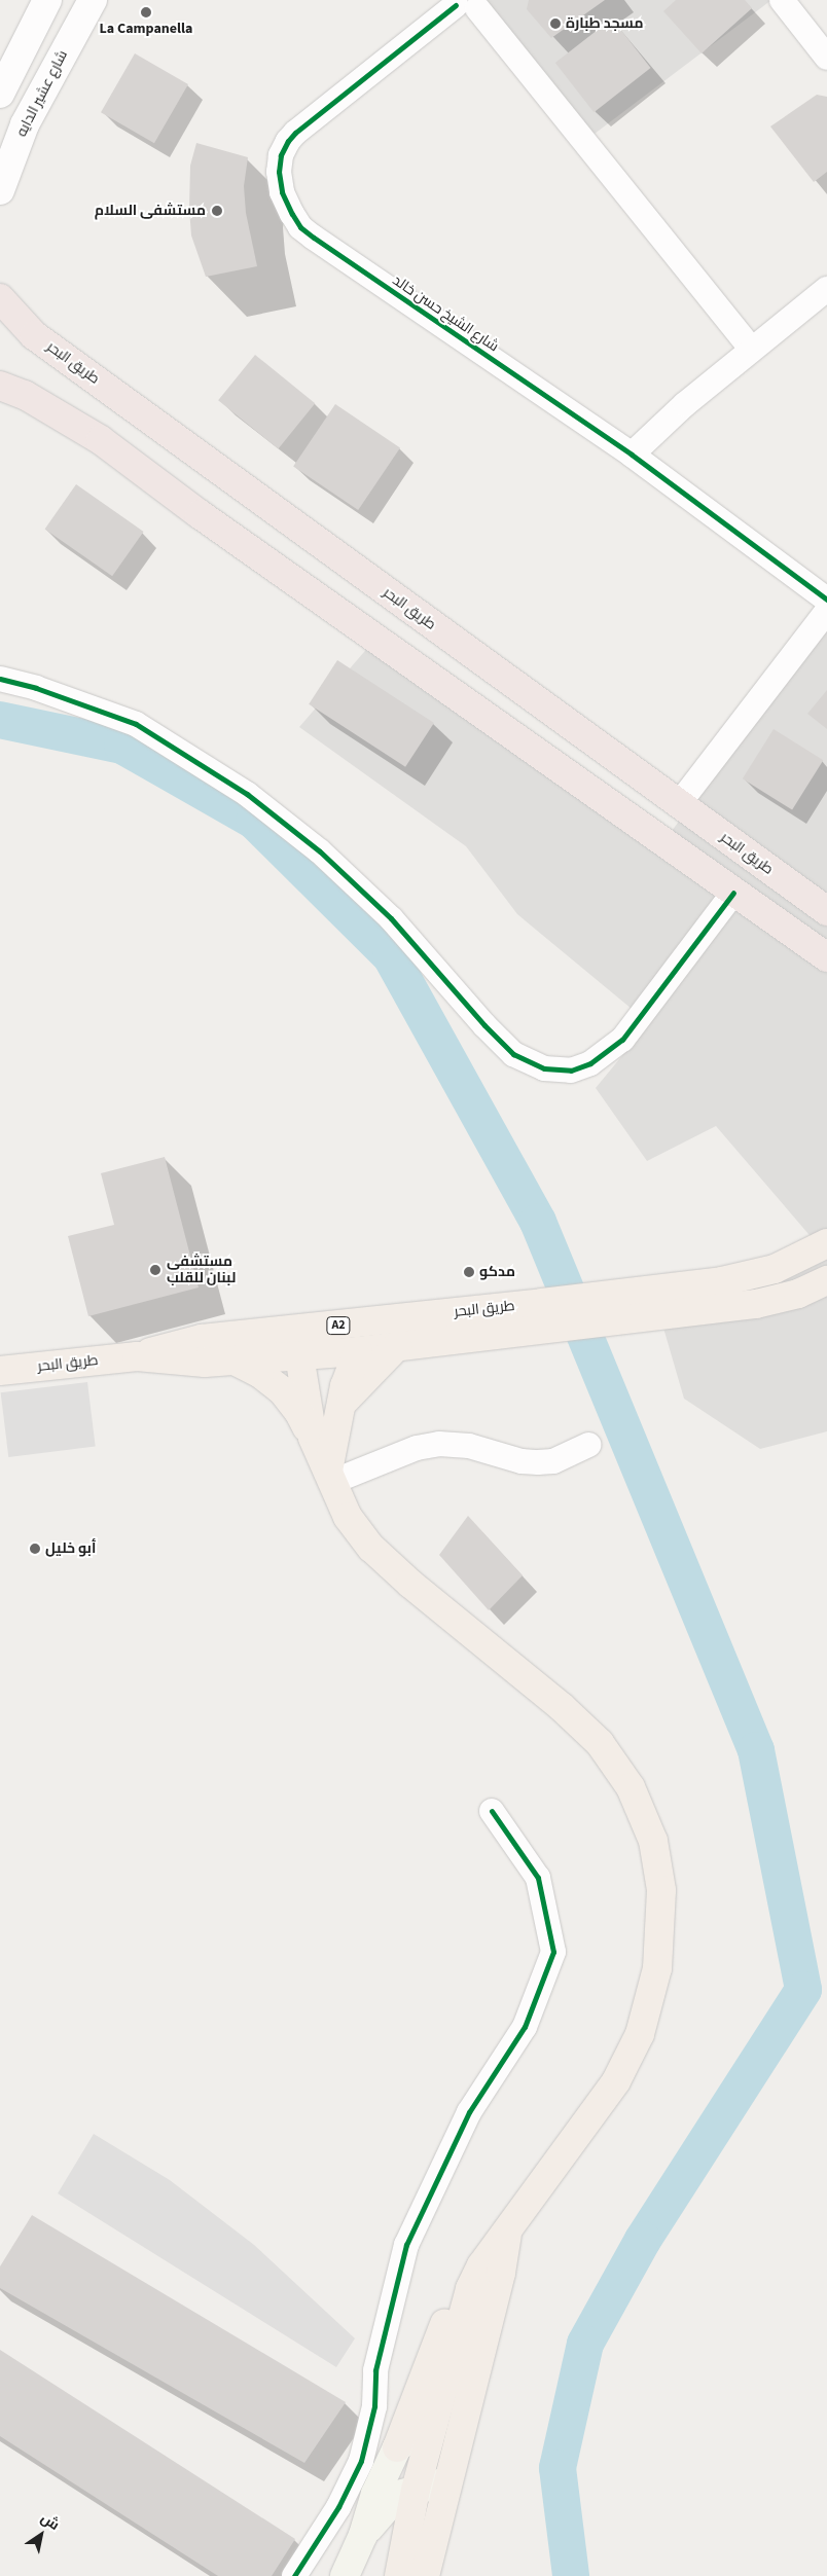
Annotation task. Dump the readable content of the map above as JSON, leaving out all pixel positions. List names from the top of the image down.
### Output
{
  "streets": {
    "highway": ["طريق البحر"],
    "main road": ["A2"],
    "street": ["شارع عشير الدايه", "شارع الشيخ حسن خالد"]
  },
  "places": [
    "La Campanella",
    "مسجد طبارة",
    "مستشفى السلام",
    "مستشفى لبنان للقلب",
    "مدكو",
    "أبو خليل"
  ],
  "north": "top right"
}
